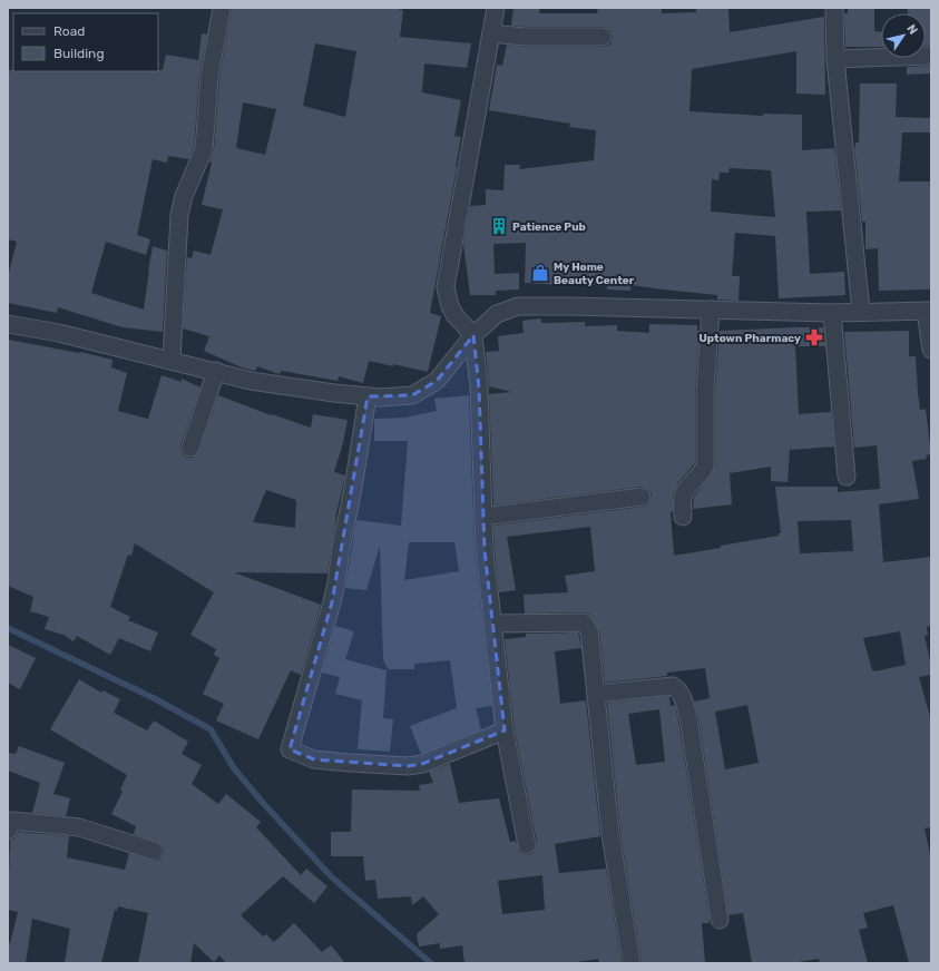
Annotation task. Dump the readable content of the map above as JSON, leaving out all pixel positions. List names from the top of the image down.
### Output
{
  "places": {
    "building": ["Patience Pub"],
    "shop": ["My Home Beauty Center"],
    "pharmacy": ["Uptown Pharmacy"]
  },
  "legend": ["Road", "Building"],
  "north": "top right"
}
